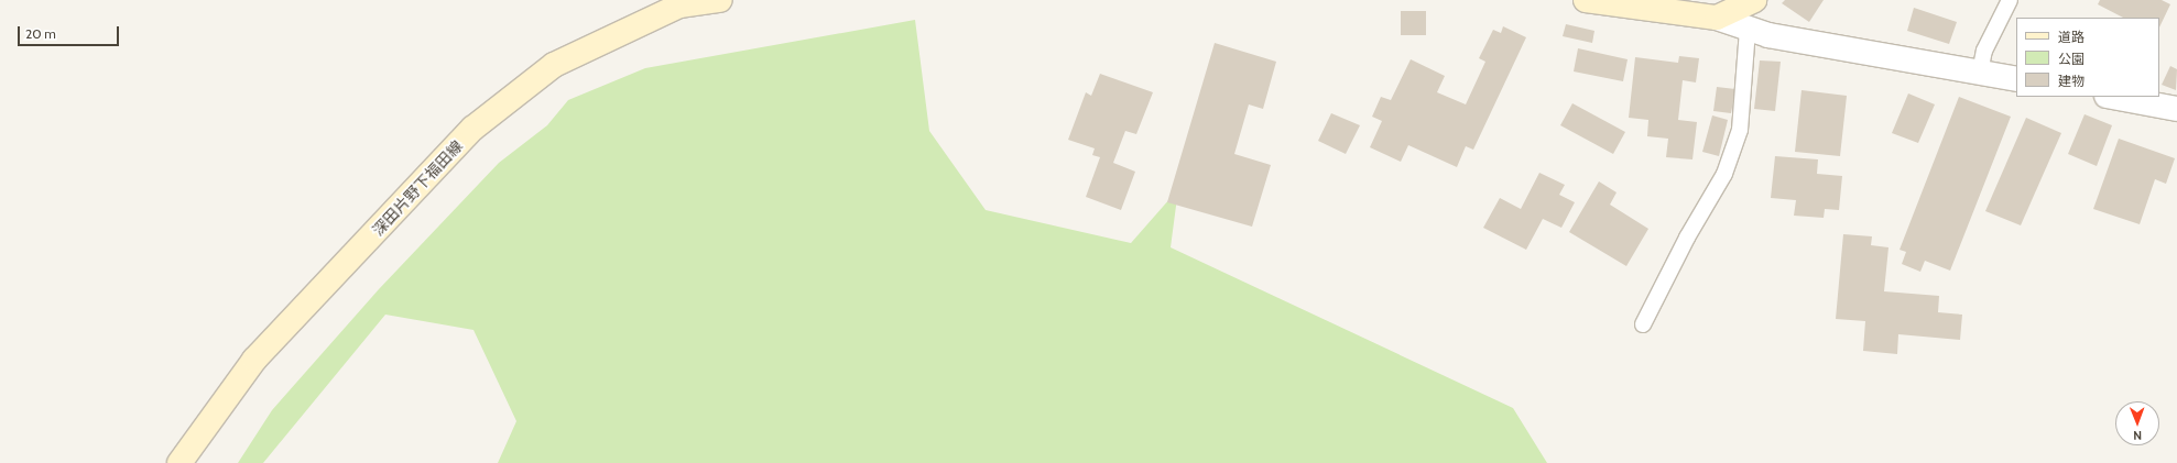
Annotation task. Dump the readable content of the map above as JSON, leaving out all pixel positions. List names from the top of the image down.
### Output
{
  "streets": {
    "main road": ["深田片野下福田線"]
  },
  "legend": ["道路", "公園", "建物"],
  "scale_bar": "20 m",
  "north": "bottom"
}
